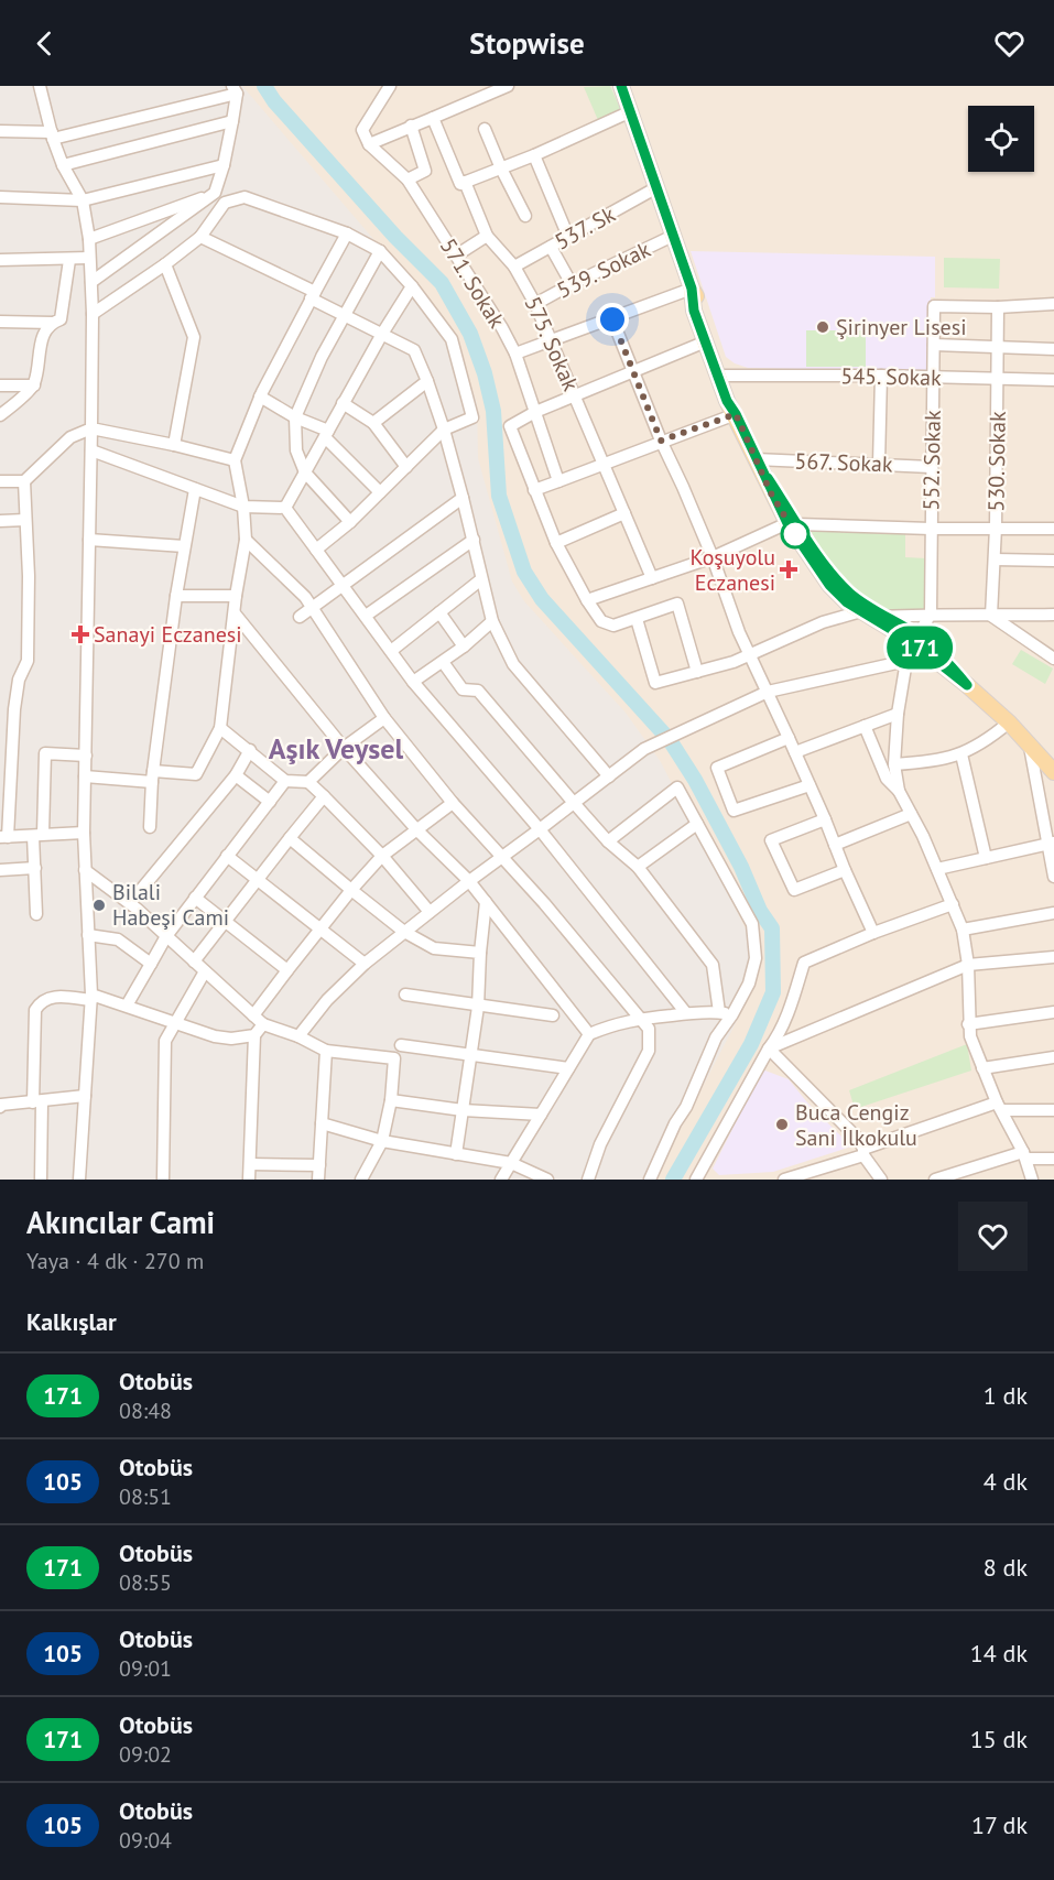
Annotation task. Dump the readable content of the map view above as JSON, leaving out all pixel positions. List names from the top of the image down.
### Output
{
  "streets": {
    "street": [
      "537. Sk",
      "539. Sokak",
      "571. Sokak",
      "575. Sokak",
      "545. Sokak",
      "552. Sokak",
      "530. Sokak",
      "567. Sokak"
    ]
  },
  "crossings": [
    ["537. Sk", "575. Sokak"],
    ["539. Sokak", "575. Sokak"],
    ["545. Sokak", "552. Sokak"],
    ["545. Sokak", "530. Sokak"],
    ["552. Sokak", "530. Sokak"],
    ["552. Sokak", "567. Sokak"]
  ],
  "districts": ["Aşık Veysel"],
  "places": {
    "other": ["Şirinyer Lisesi", "Bilali Habeşi Cami", "Buca Cengiz Sani İlkokulu"],
    "health": ["Koşuyolu Eczanesi", "Sanayi Eczanesi"]
  },
  "lines": ["bus line 171"],
  "page": {
    "header": "Stopwise",
    "on_map": "171",
    "heading": [
      ["Akıncılar Cami", "Yaya · 4 dk · 270 m"],
      "Kalkışlar"
    ],
    "list": [
      {
        "mark": "171",
        "name": "Otobüs",
        "note": "08:48",
        "value": "1 dk"
      },
      {
        "mark": "105",
        "name": "Otobüs",
        "note": "08:51",
        "value": "4 dk"
      },
      {
        "mark": "171",
        "name": "Otobüs",
        "note": "08:55",
        "value": "8 dk"
      },
      {
        "mark": "105",
        "name": "Otobüs",
        "note": "09:01",
        "value": "14 dk"
      },
      {
        "mark": "171",
        "name": "Otobüs",
        "note": "09:02",
        "value": "15 dk"
      },
      {
        "mark": "105",
        "name": "Otobüs",
        "note": "09:04",
        "value": "17 dk"
      }
    ]
  }
}
